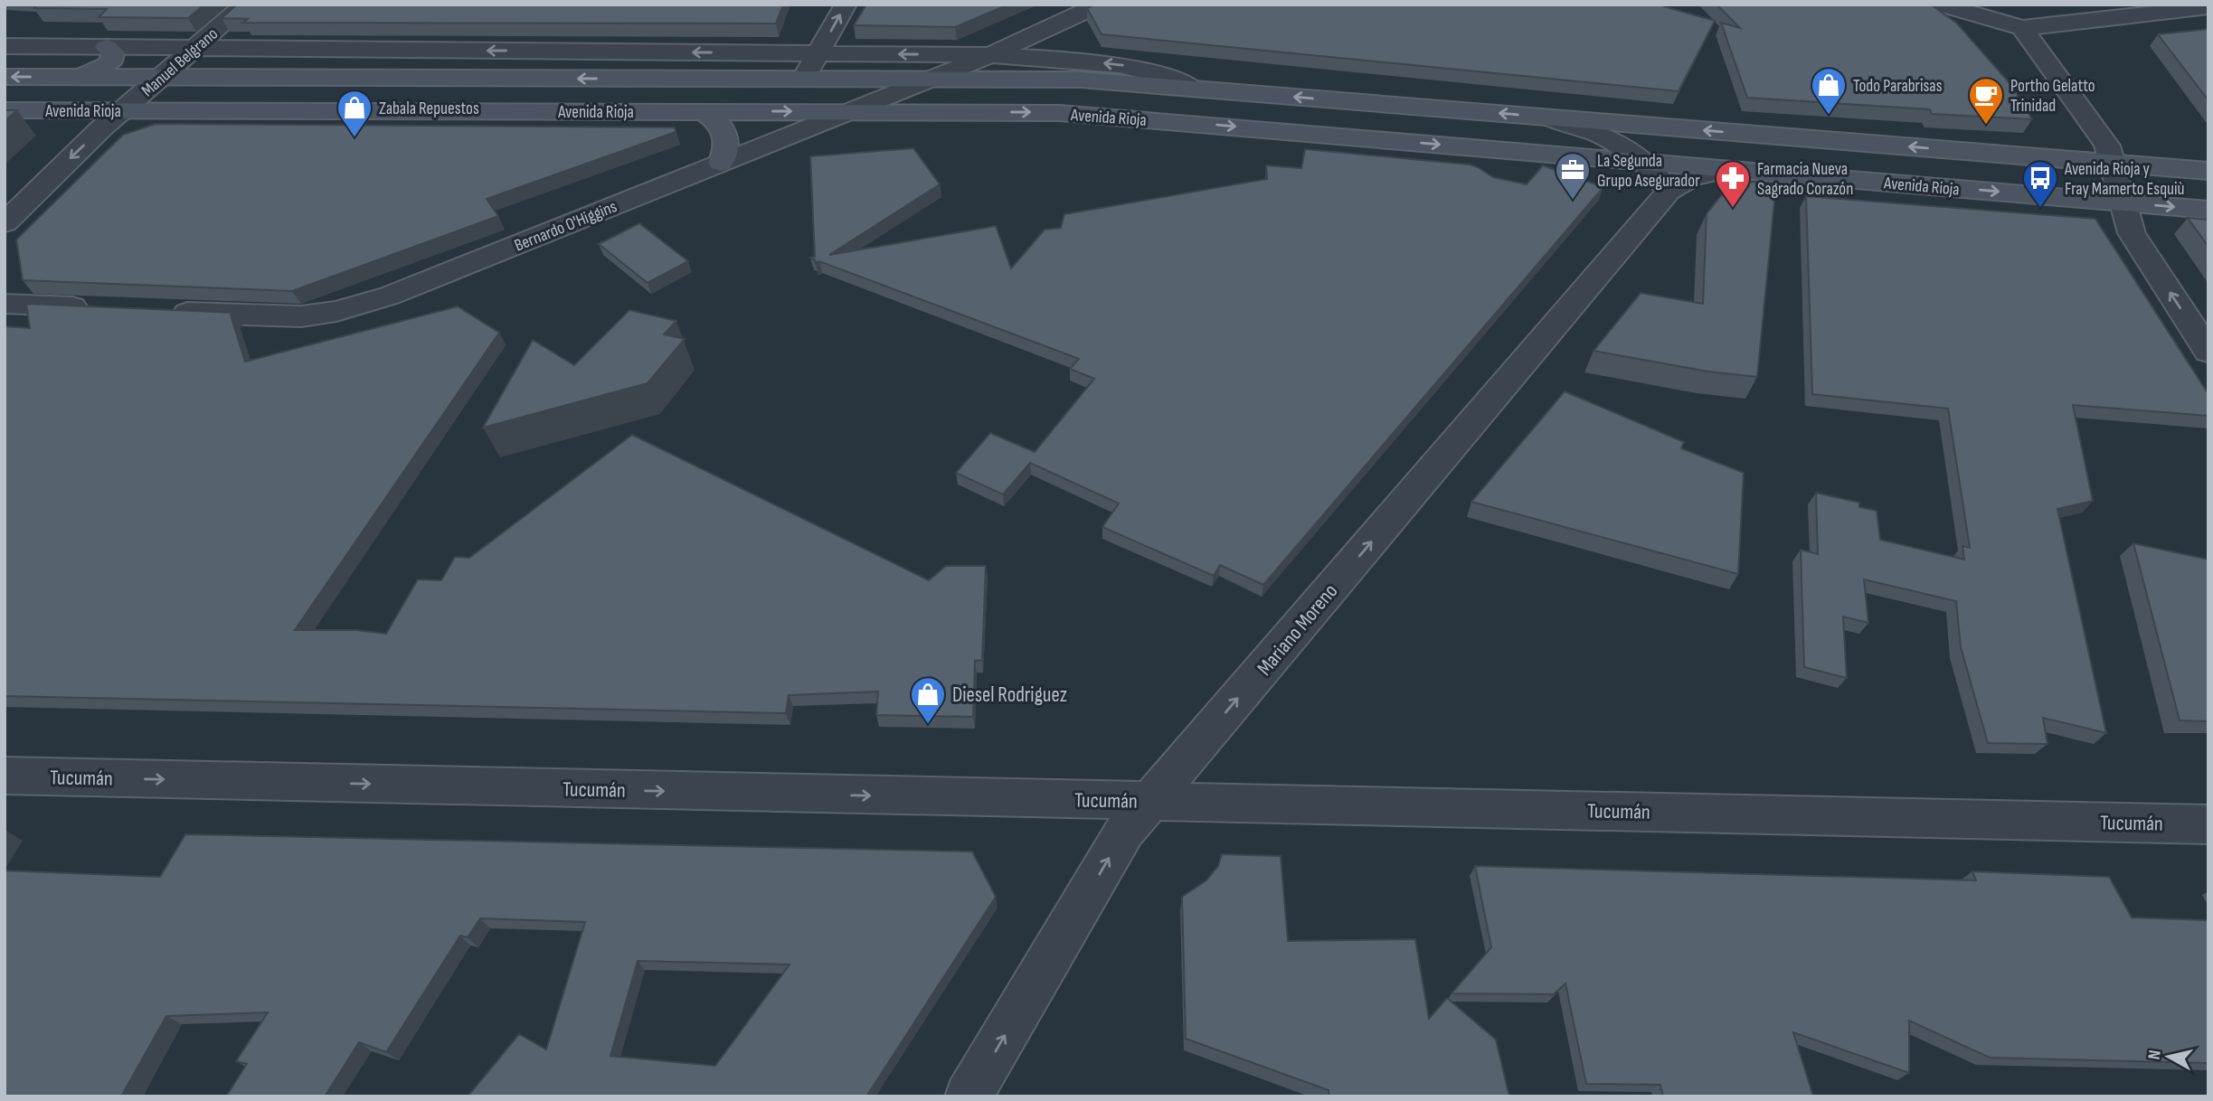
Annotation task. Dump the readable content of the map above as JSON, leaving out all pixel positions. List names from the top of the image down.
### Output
{
  "streets": {
    "main road": ["Avenida Rioja"],
    "street": [
      "Manuel Belgrano",
      "Bernardo O'Higgins",
      "Mariano Moreno",
      "Tucumán"
    ]
  },
  "crossings": [
    ["Manuel Belgrano", "Avenida Rioja"],
    ["Avenida Rioja", "Bernardo O'Higgins"],
    ["Avenida Rioja", "Mariano Moreno"],
    ["Mariano Moreno", "Tucumán"]
  ],
  "one_way": ["Manuel Belgrano", "Mariano Moreno", "Tucumán"],
  "places": {
    "shop": ["Todo Parabrisas", "Zabala Repuestos", "Diesel Rodriguez"],
    "cafe": ["Portho Gelatto Trinidad"],
    "office": ["La Segunda Grupo Asegurador"],
    "pharmacy": ["Farmacia Nueva Sagrado Corazón"],
    "bus stop": ["Avenida Rioja y Fray Mamerto Esquiù"]
  },
  "north": "left"
}
